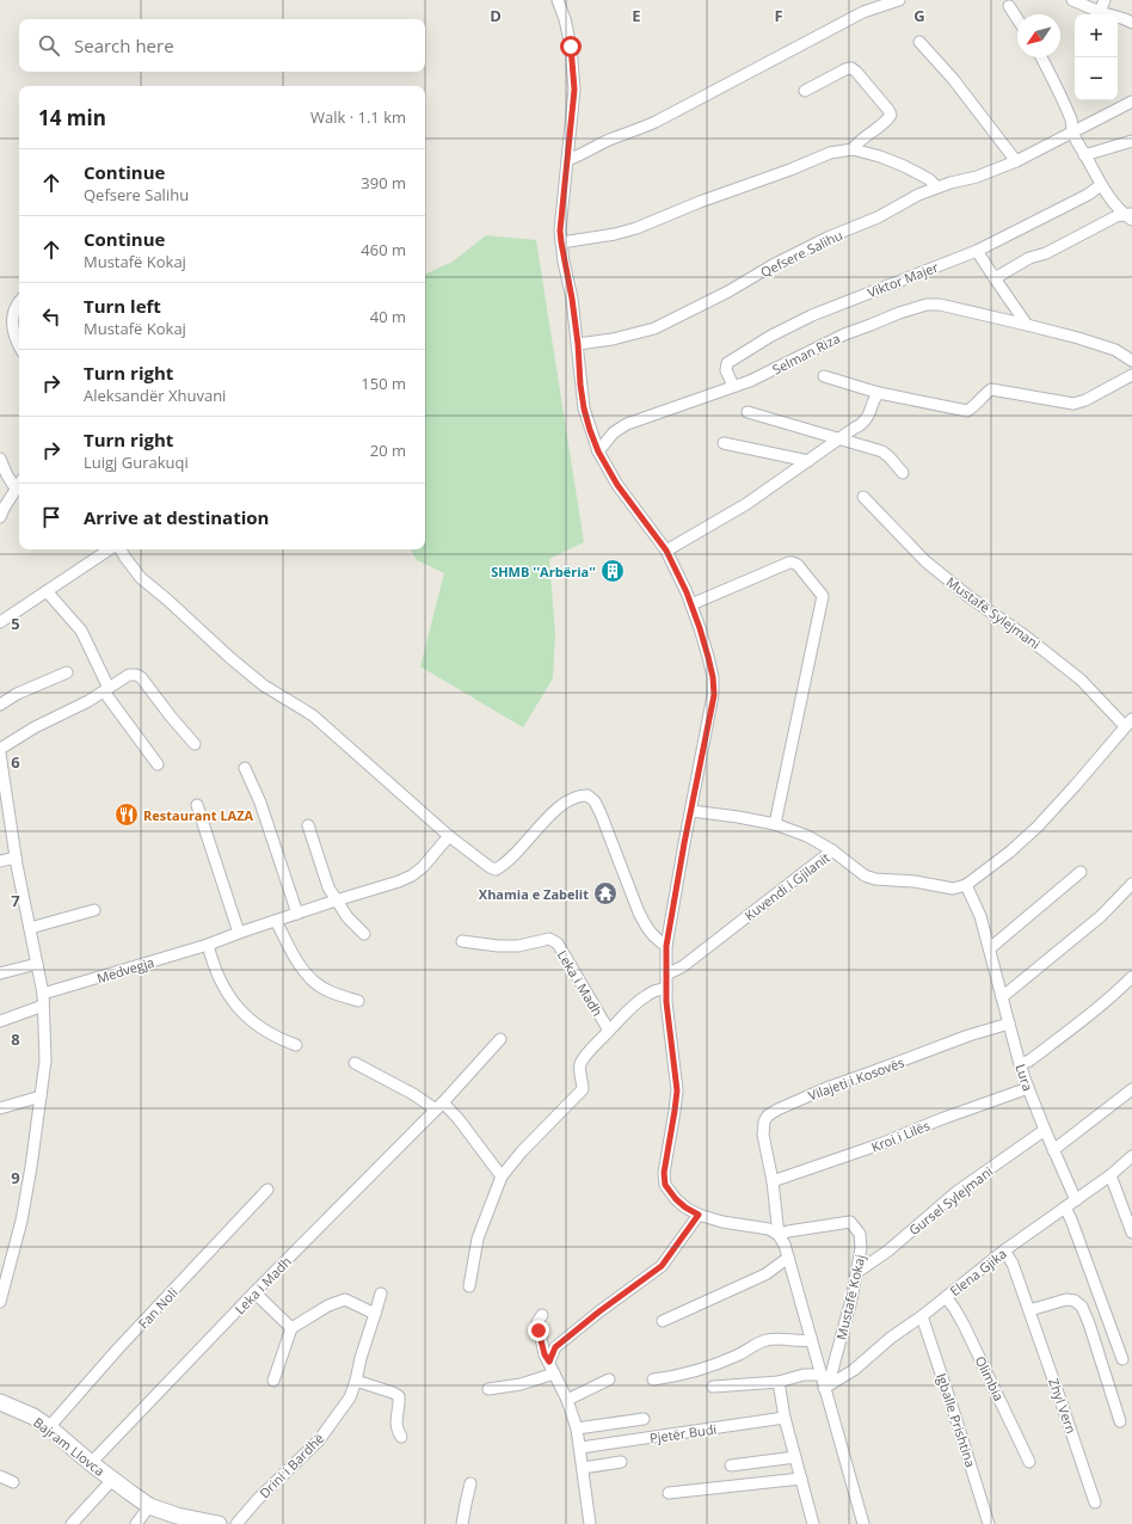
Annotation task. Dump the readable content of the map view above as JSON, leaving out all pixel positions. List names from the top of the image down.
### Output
{
  "streets": {
    "street": [
      "Qefsere Salihu",
      "Viktor Majer",
      "Selman Riza",
      "Mustafë Sylejmani",
      "Kuvendi i Gjilanit",
      "Medvegja",
      "Leka i Madh",
      "Lura",
      "Vilajeti i Kosovës",
      "Kroi i Lilës",
      "Gursel Sylejmani",
      "Elena Gjika",
      "Mustafë Kokaj",
      "Fan Noli",
      "Olimbia",
      "Zhyl Vern",
      "Igballe Prishtina",
      "Pjetër Budi",
      "Bajram Llovca",
      "Drini i Bardhë"
    ]
  },
  "crossings": [
    ["Viktor Majer", "Selman Riza"],
    ["Kuvendi i Gjilanit", "Lura"],
    ["Leka i Madh", "Bajram Llovca"],
    ["Lura", "Vilajeti i Kosovës"],
    ["Lura", "Kroi i Lilës"],
    ["Lura", "Gursel Sylejmani"],
    ["Lura", "Elena Gjika"],
    ["Vilajeti i Kosovës", "Kroi i Lilës"],
    ["Gursel Sylejmani", "Mustafë Kokaj"],
    ["Elena Gjika", "Mustafë Kokaj"],
    ["Elena Gjika", "Olimbia"],
    ["Elena Gjika", "Zhyl Vern"],
    ["Elena Gjika", "Igballe Prishtina"],
    ["Fan Noli", "Bajram Llovca"]
  ],
  "places": {
    "building": ["SHMB ''Arbëria''"],
    "restaurant": ["Restaurant LAZA"],
    "temple": ["Xhamia e Zabelit"]
  },
  "north": "bottom left",
  "page": {
    "map_buttons": ["+", "−"],
    "search": "Search here",
    "heading": ["14 min", "Walk · 1.1 km"],
    "list": [
      ["Continue", "Qefsere Salihu", "390 m"],
      ["Continue", "Mustafë Kokaj", "460 m"],
      ["Turn left", "Mustafë Kokaj", "40 m"],
      ["Turn right", "Aleksandër Xhuvani", "150 m"],
      ["Turn right", "Luigj Gurakuqi", "20 m"],
      "Arrive at destination"
    ]
  },
  "grid": {
    "columns": [
      "D",
      "E",
      "F",
      "G"
    ],
    "rows": [
      "5",
      "6",
      "7",
      "8",
      "9"
    ]
  }
}
